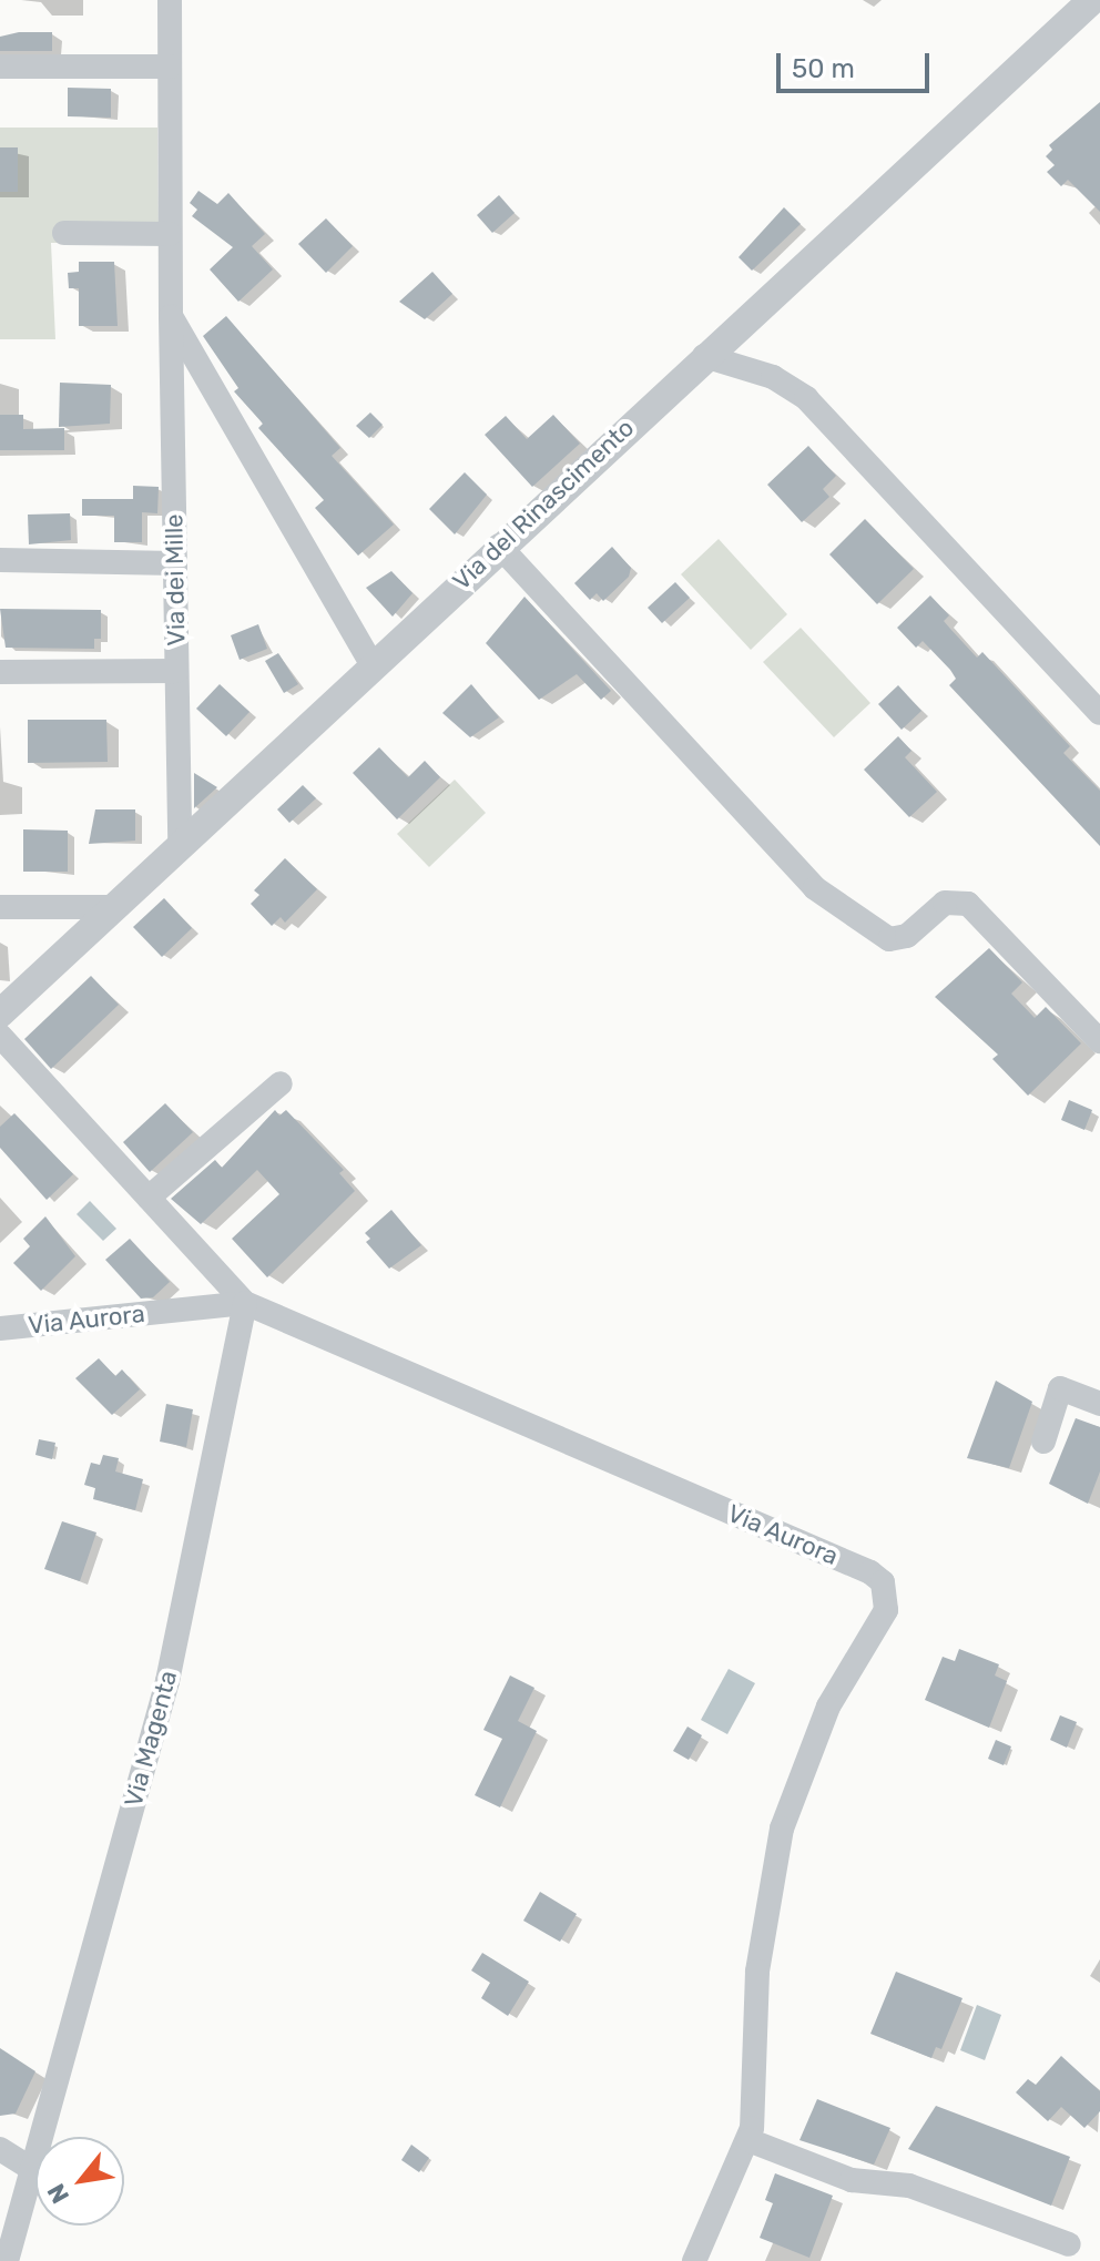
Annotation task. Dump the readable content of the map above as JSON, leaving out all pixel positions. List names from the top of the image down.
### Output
{
  "streets": {
    "street": [
      "Via del Rinascimento",
      "Via dei Mille",
      "Via Aurora",
      "Via Magenta"
    ]
  },
  "crossings": [
    ["Via del Rinascimento", "Via dei Mille"],
    ["Via Aurora", "Via Magenta"]
  ],
  "scale_bar": "50 m",
  "north": "bottom left"
}
